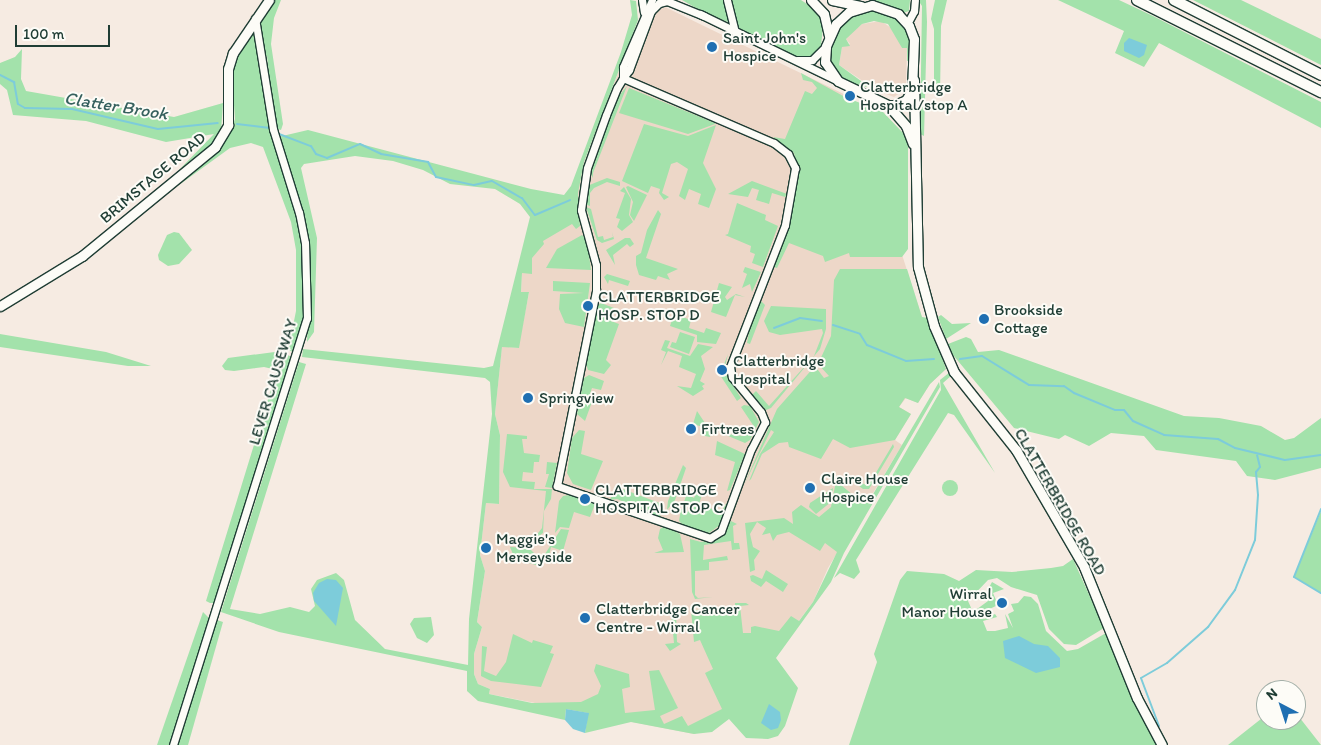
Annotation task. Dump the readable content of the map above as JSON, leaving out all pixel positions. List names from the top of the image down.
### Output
{
  "streets": {
    "main road": ["BRIMSTAGE ROAD", "CLATTERBRIDGE ROAD"],
    "street": ["LEVER CAUSEWAY"]
  },
  "crossings": [
    ["BRIMSTAGE ROAD", "LEVER CAUSEWAY"]
  ],
  "water": ["Clatter Brook"],
  "places": [
    "Saint John's Hospice",
    "Clatterbridge Hospital/stop A",
    "CLATTERBRIDGE HOSP. STOP D",
    "Brookside Cottage",
    "Clatterbridge Hospital",
    "Springview",
    "Firtrees",
    "Claire House Hospice",
    "CLATTERBRIDGE HOSPITAL STOP C",
    "Maggie's Merseyside",
    "Wirral Manor House",
    "Clatterbridge Cancer Centre - Wirral"
  ],
  "scale_bar": "100 m",
  "north": "top left"
}
